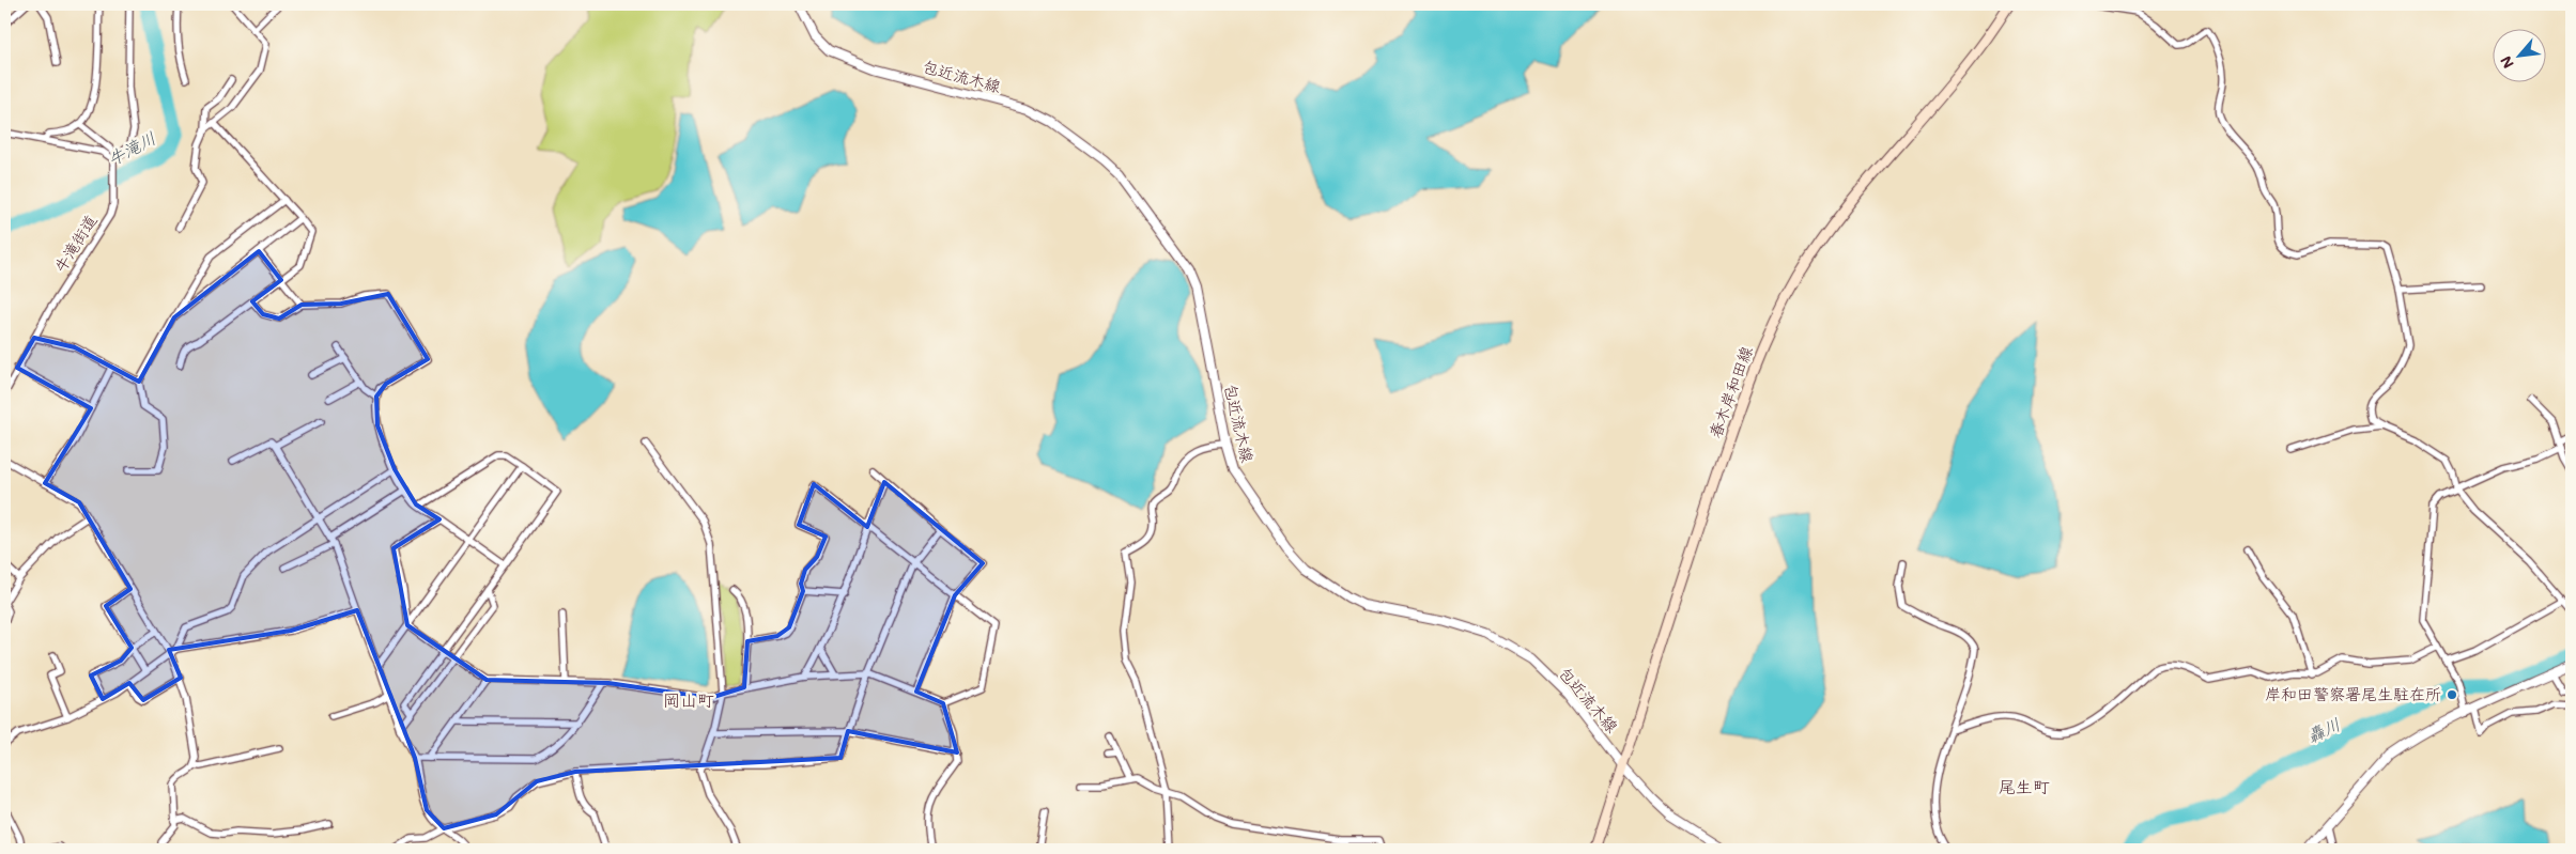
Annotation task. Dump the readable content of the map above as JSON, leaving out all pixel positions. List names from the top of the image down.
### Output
{
  "streets": {
    "main road": ["春木岸和田線"],
    "street": ["包近流木線", "牛滝街道"]
  },
  "crossings": [
    ["包近流木線", "春木岸和田線"]
  ],
  "districts": ["岡山町", "尾生町"],
  "water": ["牛滝川", "轟川"],
  "places": ["岸和田警察署尾生駐在所"],
  "north": "bottom left"
}
